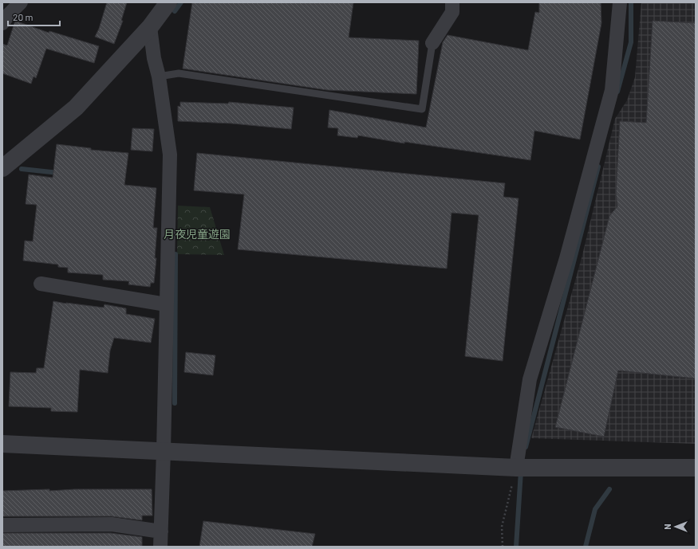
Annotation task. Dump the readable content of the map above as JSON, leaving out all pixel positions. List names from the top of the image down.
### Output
{
  "parks": ["月夜児童遊園"],
  "scale_bar": "20 m",
  "north": "left"
}
